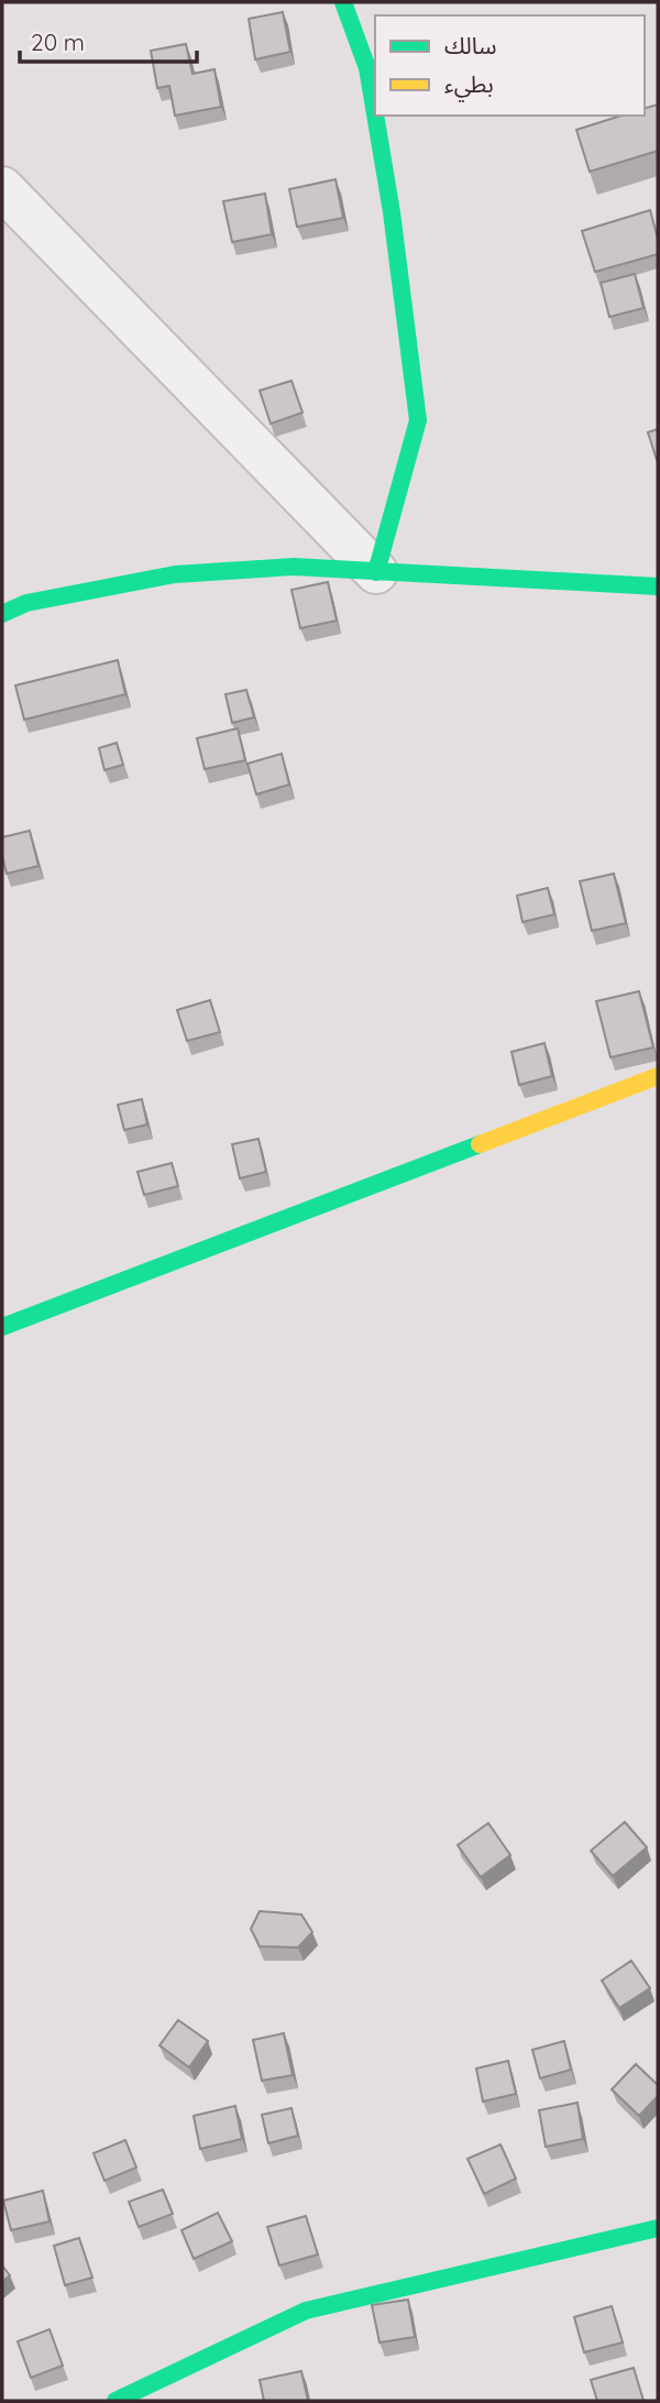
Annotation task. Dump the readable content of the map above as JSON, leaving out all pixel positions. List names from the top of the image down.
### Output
{
  "legend": ["سالك", "بطيء"],
  "scale_bar": "20 m"
}
